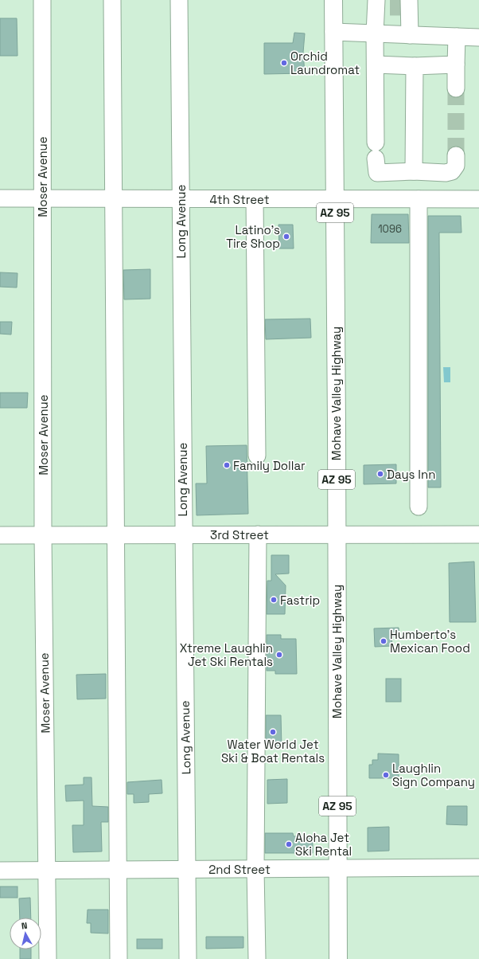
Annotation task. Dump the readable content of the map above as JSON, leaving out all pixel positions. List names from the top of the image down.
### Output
{
  "streets": {
    "highway": ["AZ 95", "Mohave Valley Highway"],
    "street": [
      "Moser Avenue",
      "4th Street",
      "Long Avenue",
      "3rd Street",
      "2nd Street"
    ]
  },
  "crossings": [
    ["Moser Avenue", "4th Street"],
    ["Moser Avenue", "3rd Street"],
    ["Moser Avenue", "2nd Street"],
    ["4th Street", "Long Avenue"],
    ["4th Street", "Mohave Valley Highway"],
    ["Long Avenue", "3rd Street"],
    ["Long Avenue", "2nd Street"],
    ["Mohave Valley Highway", "3rd Street"],
    ["Mohave Valley Highway", "2nd Street"]
  ],
  "places": [
    "Orchid Laundromat",
    "Latino's Tire Shop",
    "Family Dollar",
    "Days Inn",
    "Fastrip",
    "Humberto's Mexican Food",
    "Xtreme Laughlin Jet Ski Rentals",
    "Water World Jet Ski & Boat Rentals",
    "Laughlin Sign Company",
    "Aloha Jet Ski Rental"
  ],
  "house_numbers": ["1096"],
  "north": "top"
}
